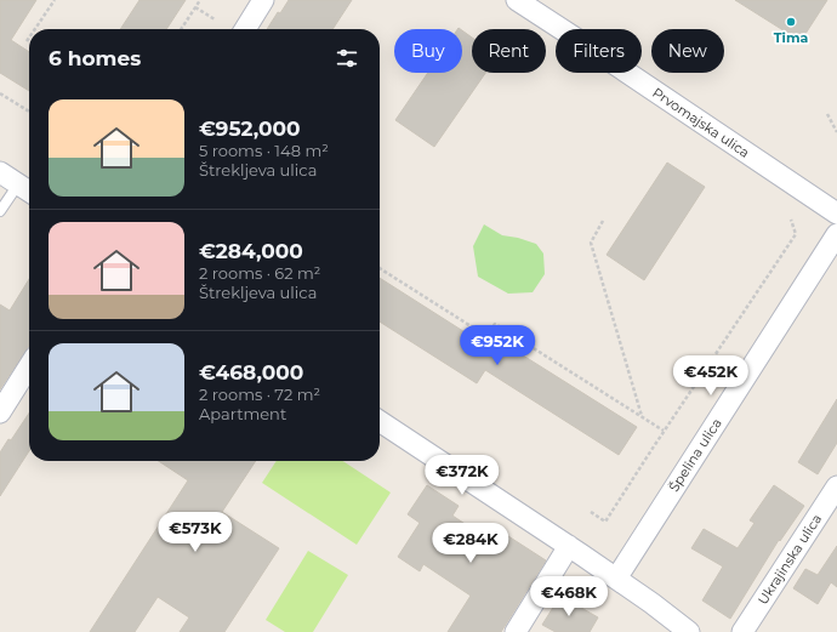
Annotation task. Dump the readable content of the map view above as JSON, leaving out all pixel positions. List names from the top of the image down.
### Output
{
  "streets": {
    "street": ["Prvomajska ulica", "Špelina ulica", "Ukrajinska ulica"]
  },
  "places": ["Tima"],
  "page": {
    "chip": [
      "Buy",
      "Rent",
      "Filters",
      "New"
    ],
    "heading": "6 homes",
    "list": [
      {
        "name": "€952,000",
        "note": "5 rooms · 148 m² · Štrekljeva ulica"
      },
      {
        "name": "€284,000",
        "note": "2 rooms · 62 m² · Štrekljeva ulica"
      },
      {
        "name": "€468,000",
        "note": "2 rooms · 72 m² · Apartment"
      }
    ],
    "price": [
      "€952K",
      "€452K",
      "€372K",
      "€573K",
      "€284K",
      "€468K"
    ]
  }
}
